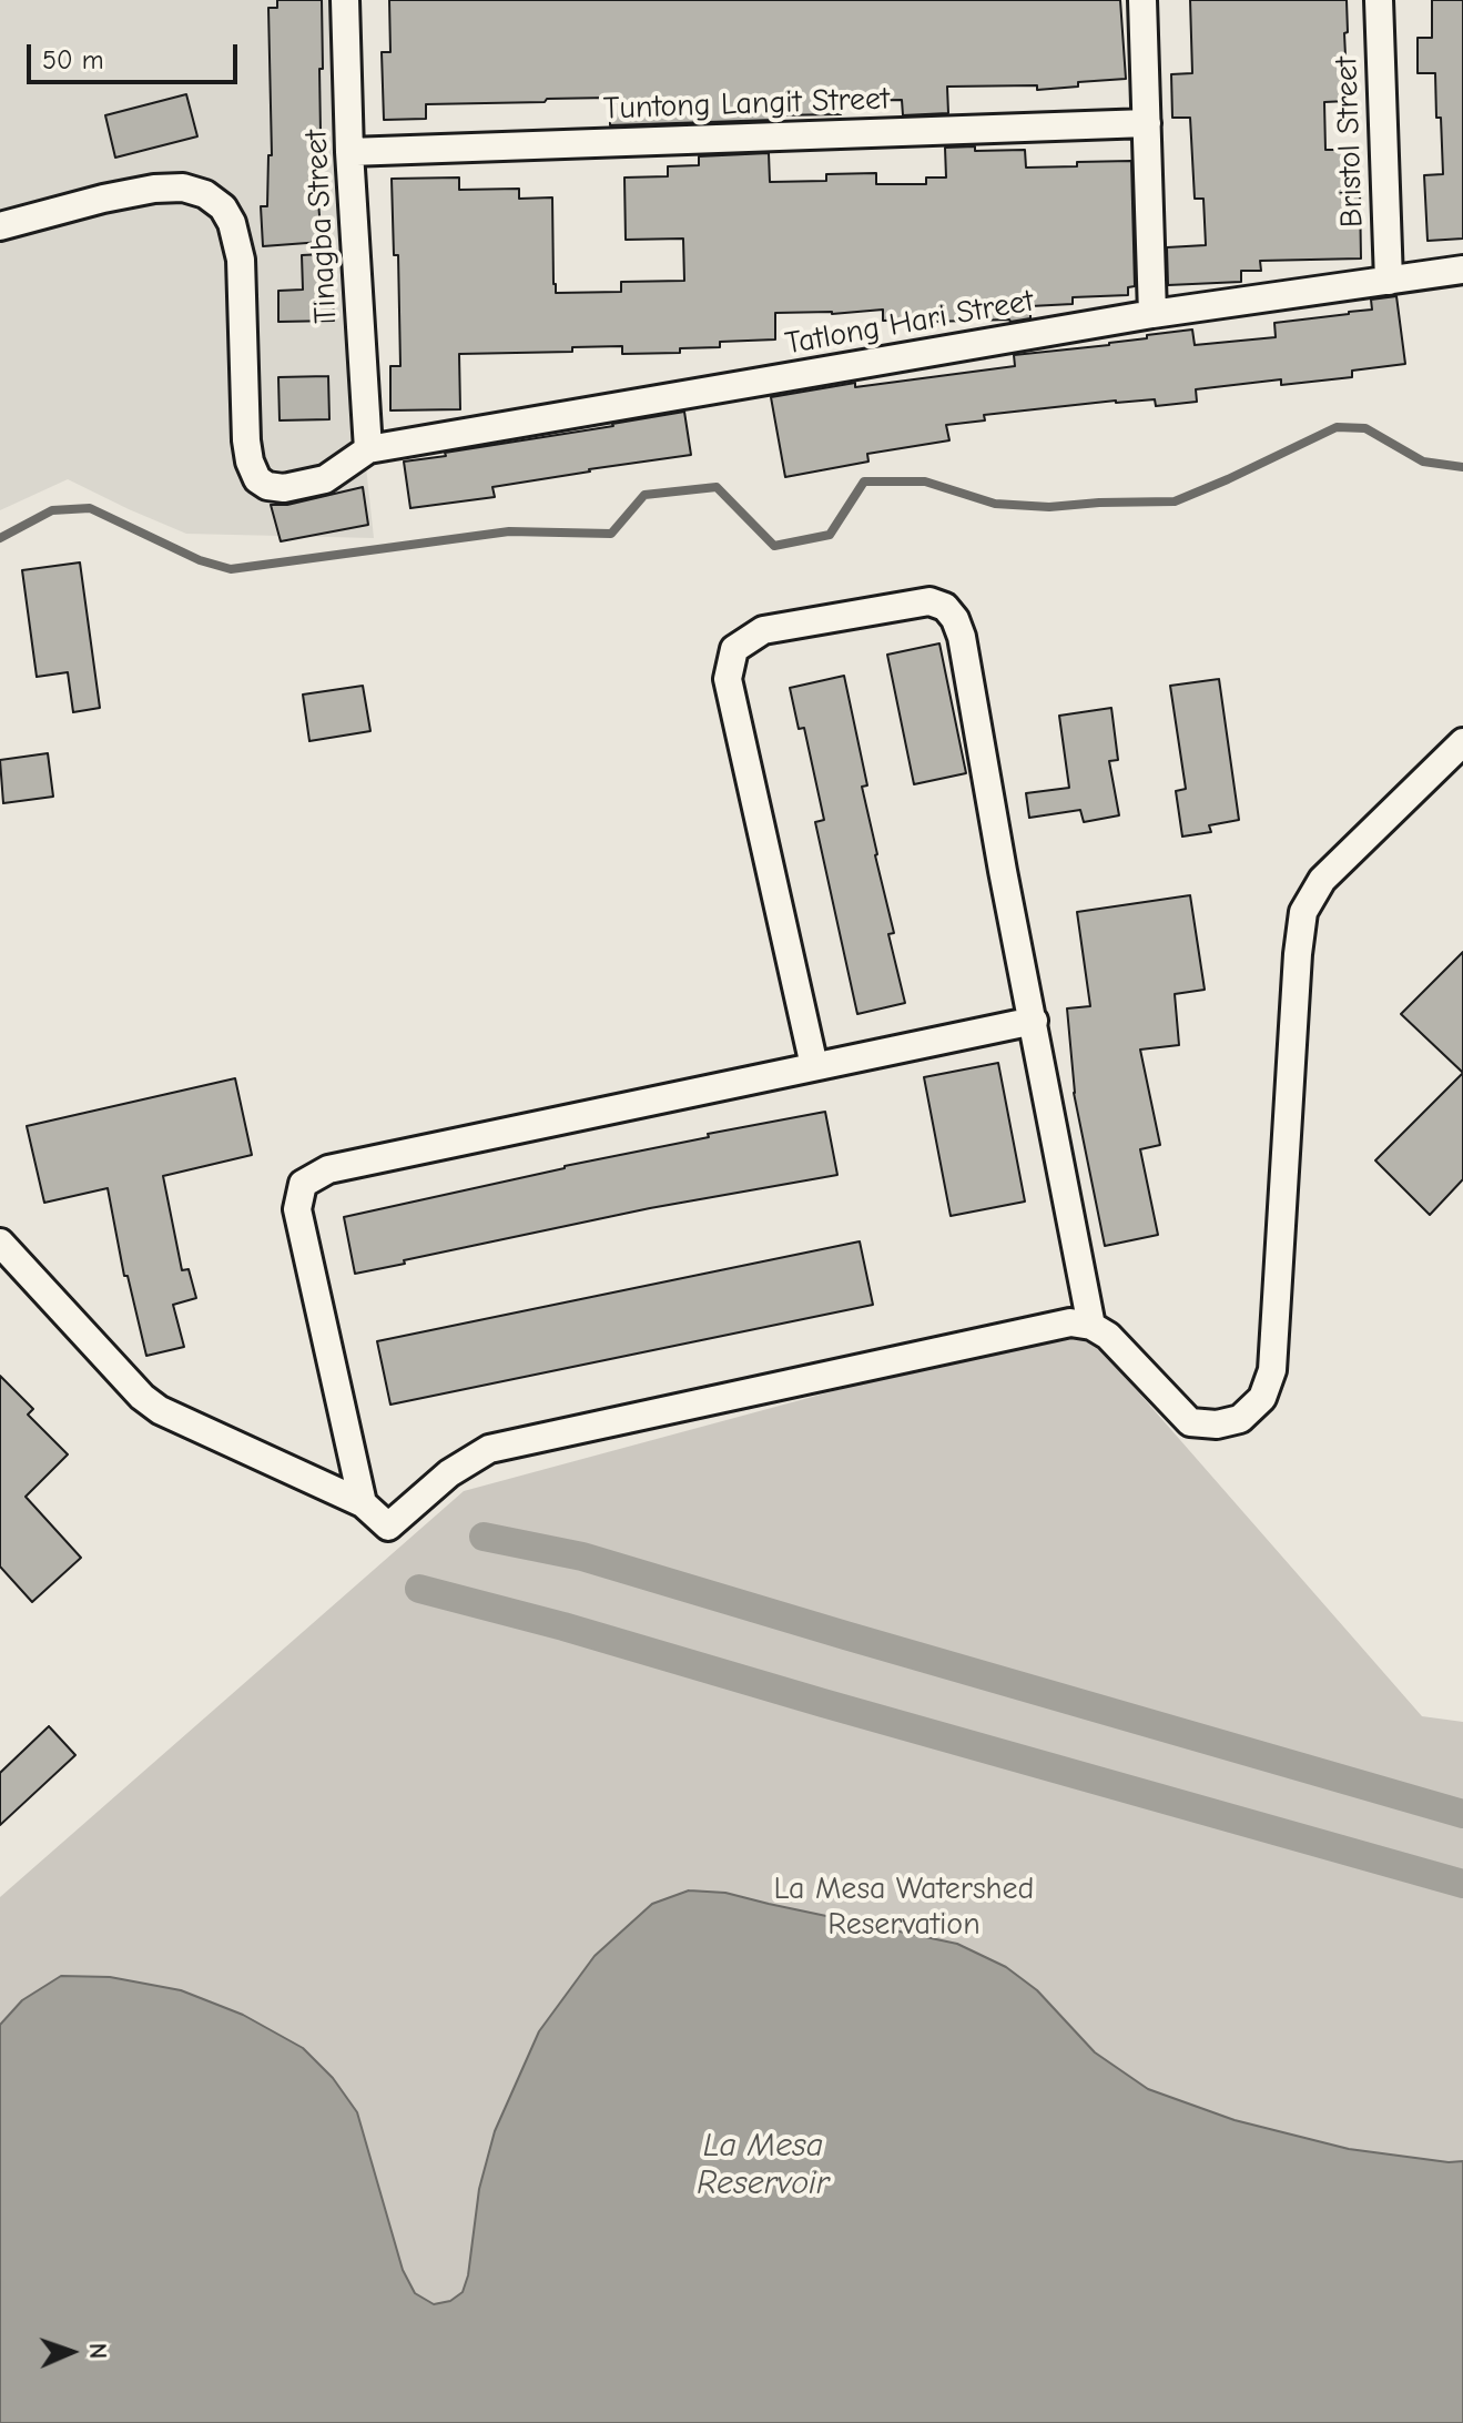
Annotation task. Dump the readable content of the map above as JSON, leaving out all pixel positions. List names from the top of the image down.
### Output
{
  "streets": {
    "street": [
      "Tuntong Langit Street",
      "Bristol Street",
      "Tinagba Street",
      "Tatlong Hari Street"
    ]
  },
  "crossings": [
    ["Tuntong Langit Street", "Tinagba Street"],
    ["Bristol Street", "Tatlong Hari Street"],
    ["Tinagba Street", "Tatlong Hari Street"]
  ],
  "water": ["La Mesa Reservoir"],
  "parks": ["La Mesa Watershed Reservation"],
  "scale_bar": "50 m",
  "north": "right"
}
